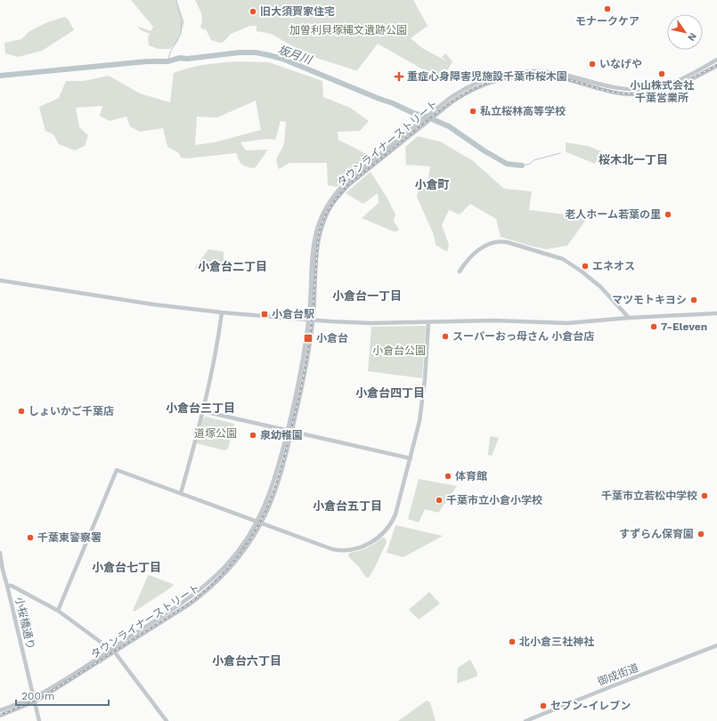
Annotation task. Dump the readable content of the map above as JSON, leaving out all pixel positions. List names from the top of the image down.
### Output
{
  "streets": {
    "street": ["タウンライナーストリート", "小桜橋通り", "御成街道"]
  },
  "crossings": [
    ["タウンライナーストリート", "小桜橋通り"]
  ],
  "districts": [
    "桜木北一丁目",
    "小倉町",
    "小倉台二丁目",
    "小倉台一丁目",
    "小倉台四丁目",
    "小倉台三丁目",
    "小倉台五丁目",
    "小倉台七丁目",
    "小倉台六丁目"
  ],
  "water": ["坂月川"],
  "parks": ["加曽利貝塚縄文遺跡公園", "小倉台公園", "道塚公園"],
  "places": {
    "other": [
      "モナークケア",
      "旧大須賀家住宅",
      "いなげや",
      "小山株式会社 千葉営業所",
      "私立桜林高等学校",
      "老人ホーム若葉の里",
      "エネオス",
      "マツモトキヨシ",
      "7-Eleven",
      "スーパーおっ母さん 小倉台店",
      "しょいかご千葉店",
      "泉幼稚園",
      "体育館",
      "千葉市立若松中学校",
      "千葉市立小倉小学校",
      "すずらん保育園",
      "千葉東警察署",
      "北小倉三社神社",
      "セブン-イレブン"
    ],
    "health": ["重症心身障害児施設千葉市桜木園"],
    "transit": ["小倉台駅", "小倉台"]
  },
  "scale_bar": "200 m",
  "north": "bottom right"
}
